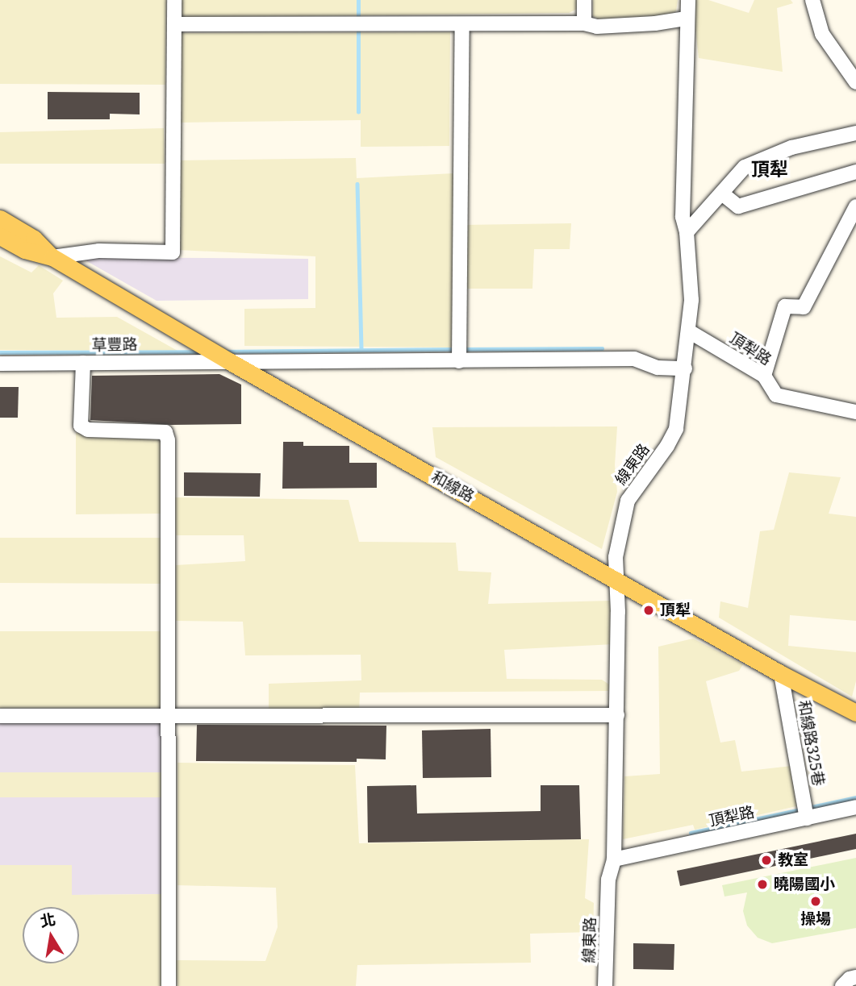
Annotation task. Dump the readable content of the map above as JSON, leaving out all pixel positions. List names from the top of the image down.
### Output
{
  "streets": {
    "main road": ["和線路"],
    "street": [
      "草豐路",
      "頂犁路",
      "線東路",
      "和線路325巷"
    ]
  },
  "crossings": [
    ["草豐路", "線東路"],
    ["草豐路", "和線路"],
    ["頂犁路", "線東路"],
    ["頂犁路", "和線路325巷"],
    ["線東路", "和線路"],
    ["和線路", "和線路325巷"]
  ],
  "districts": ["頂犁"],
  "places": [
    "頂犁",
    "教室",
    "曉陽國小",
    "操場"
  ],
  "north": "top"
}
